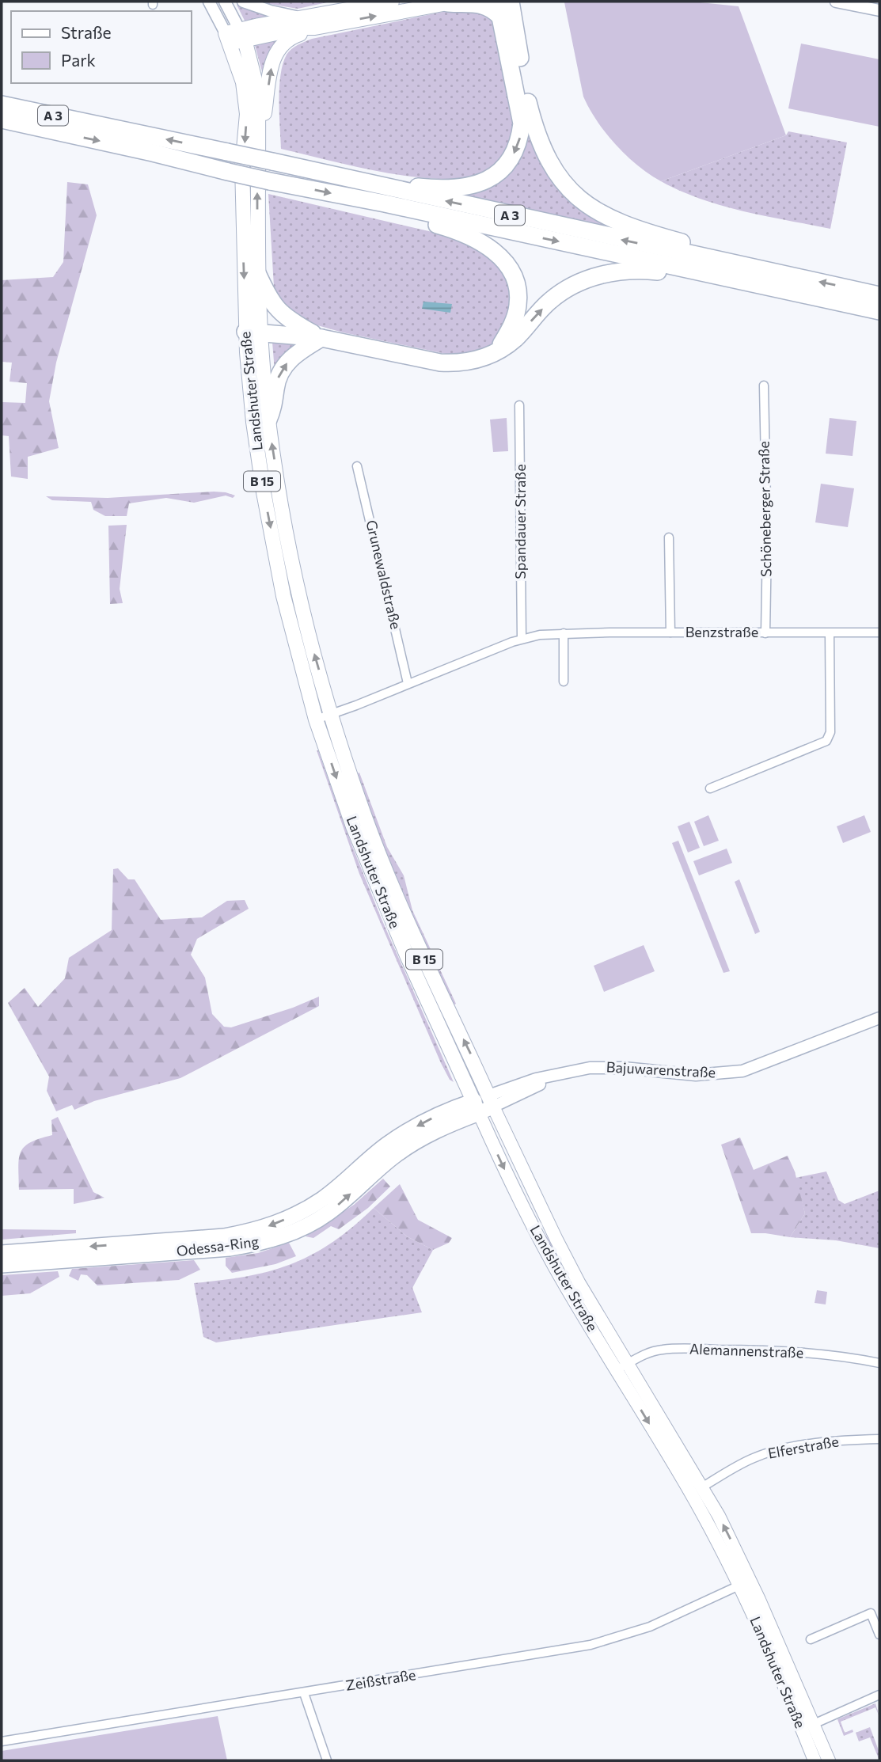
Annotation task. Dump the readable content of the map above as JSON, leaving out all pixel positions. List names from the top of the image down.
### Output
{
  "streets": {
    "highway": ["A 3", "Odessa-Ring"],
    "main road": ["Landshuter Straße", "B 15"],
    "street": [
      "Schöneberger Straße",
      "Spandauer Straße",
      "Grunewaldstraße",
      "Benzstraße",
      "Bajuwarenstraße",
      "Alemannenstraße",
      "Elferstraße",
      "Zeißstraße"
    ]
  },
  "crossings": [
    ["A 3", "Landshuter Straße"],
    ["A 3", "B 15"],
    ["Landshuter Straße", "B 15"],
    ["Landshuter Straße", "Benzstraße"],
    ["Landshuter Straße", "Bajuwarenstraße"],
    ["Landshuter Straße", "Odessa-Ring"],
    ["Landshuter Straße", "Alemannenstraße"],
    ["Landshuter Straße", "Elferstraße"],
    ["Landshuter Straße", "Zeißstraße"],
    ["Schöneberger Straße", "Benzstraße"],
    ["Spandauer Straße", "Benzstraße"],
    ["Grunewaldstraße", "Benzstraße"],
    ["Bajuwarenstraße", "Odessa-Ring"]
  ],
  "legend": ["Straße", "Park"]
}
